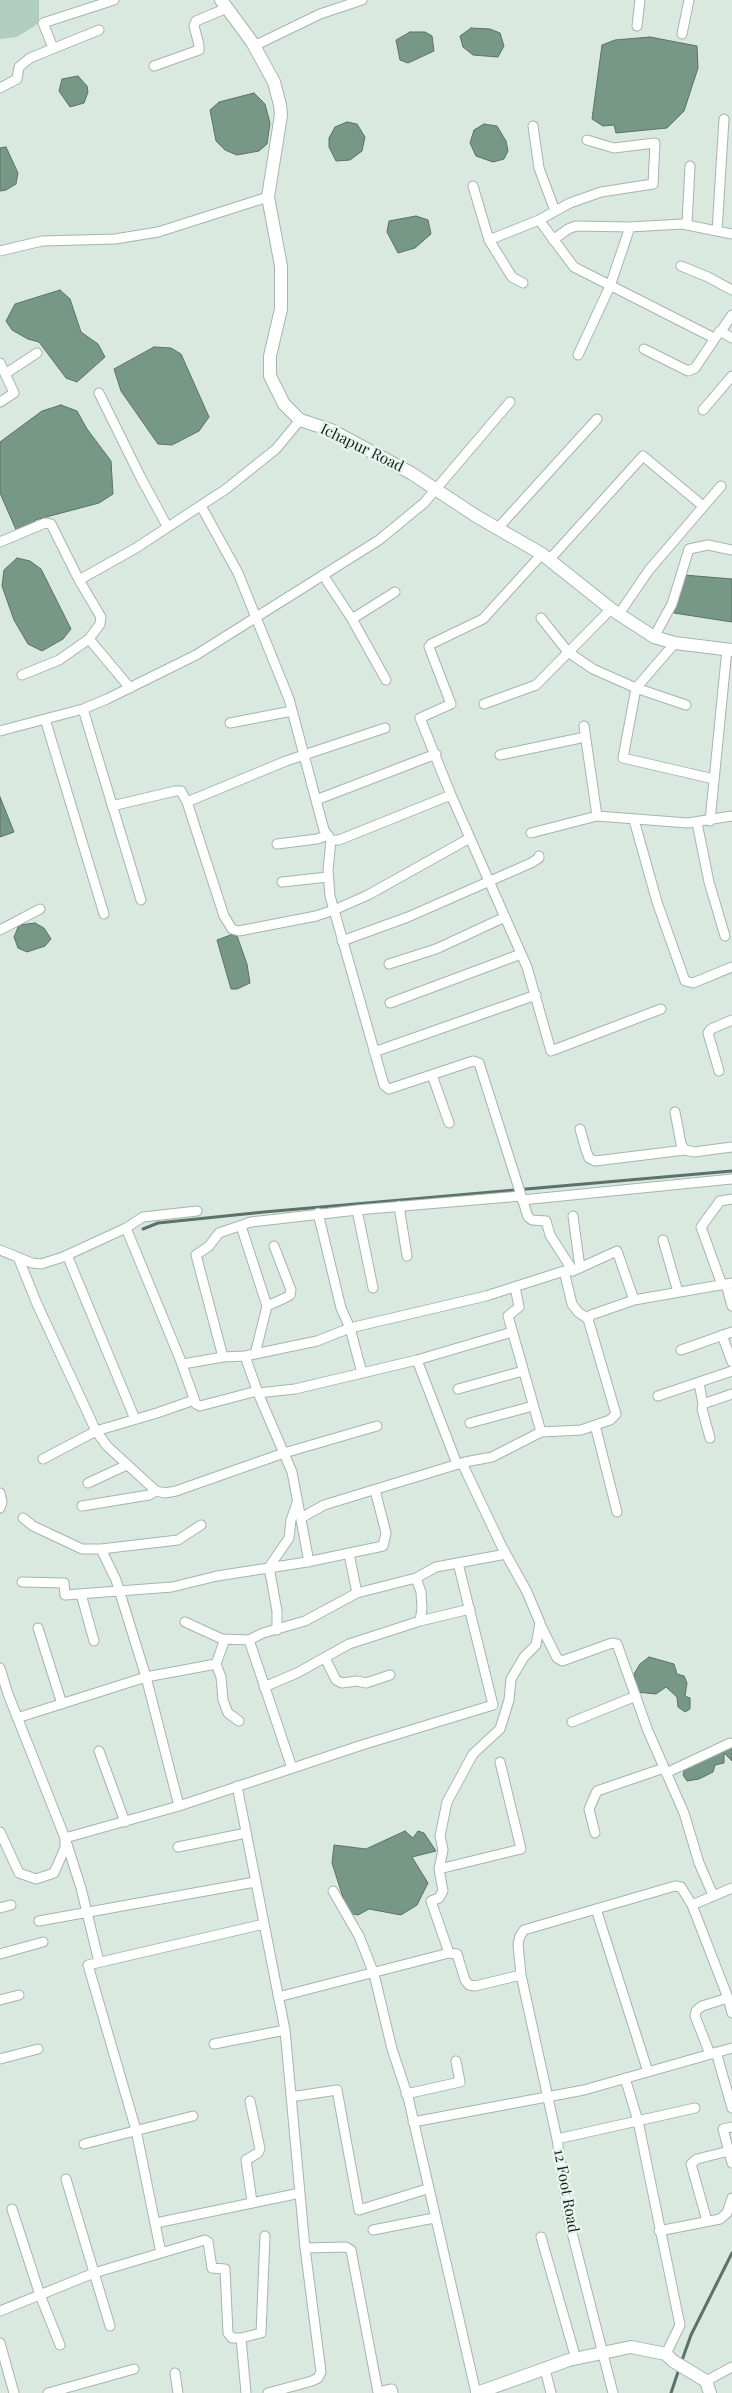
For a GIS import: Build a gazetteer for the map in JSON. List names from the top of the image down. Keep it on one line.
{"streets":{"street":["Ichapur Road","12 Foot Road"]}}
